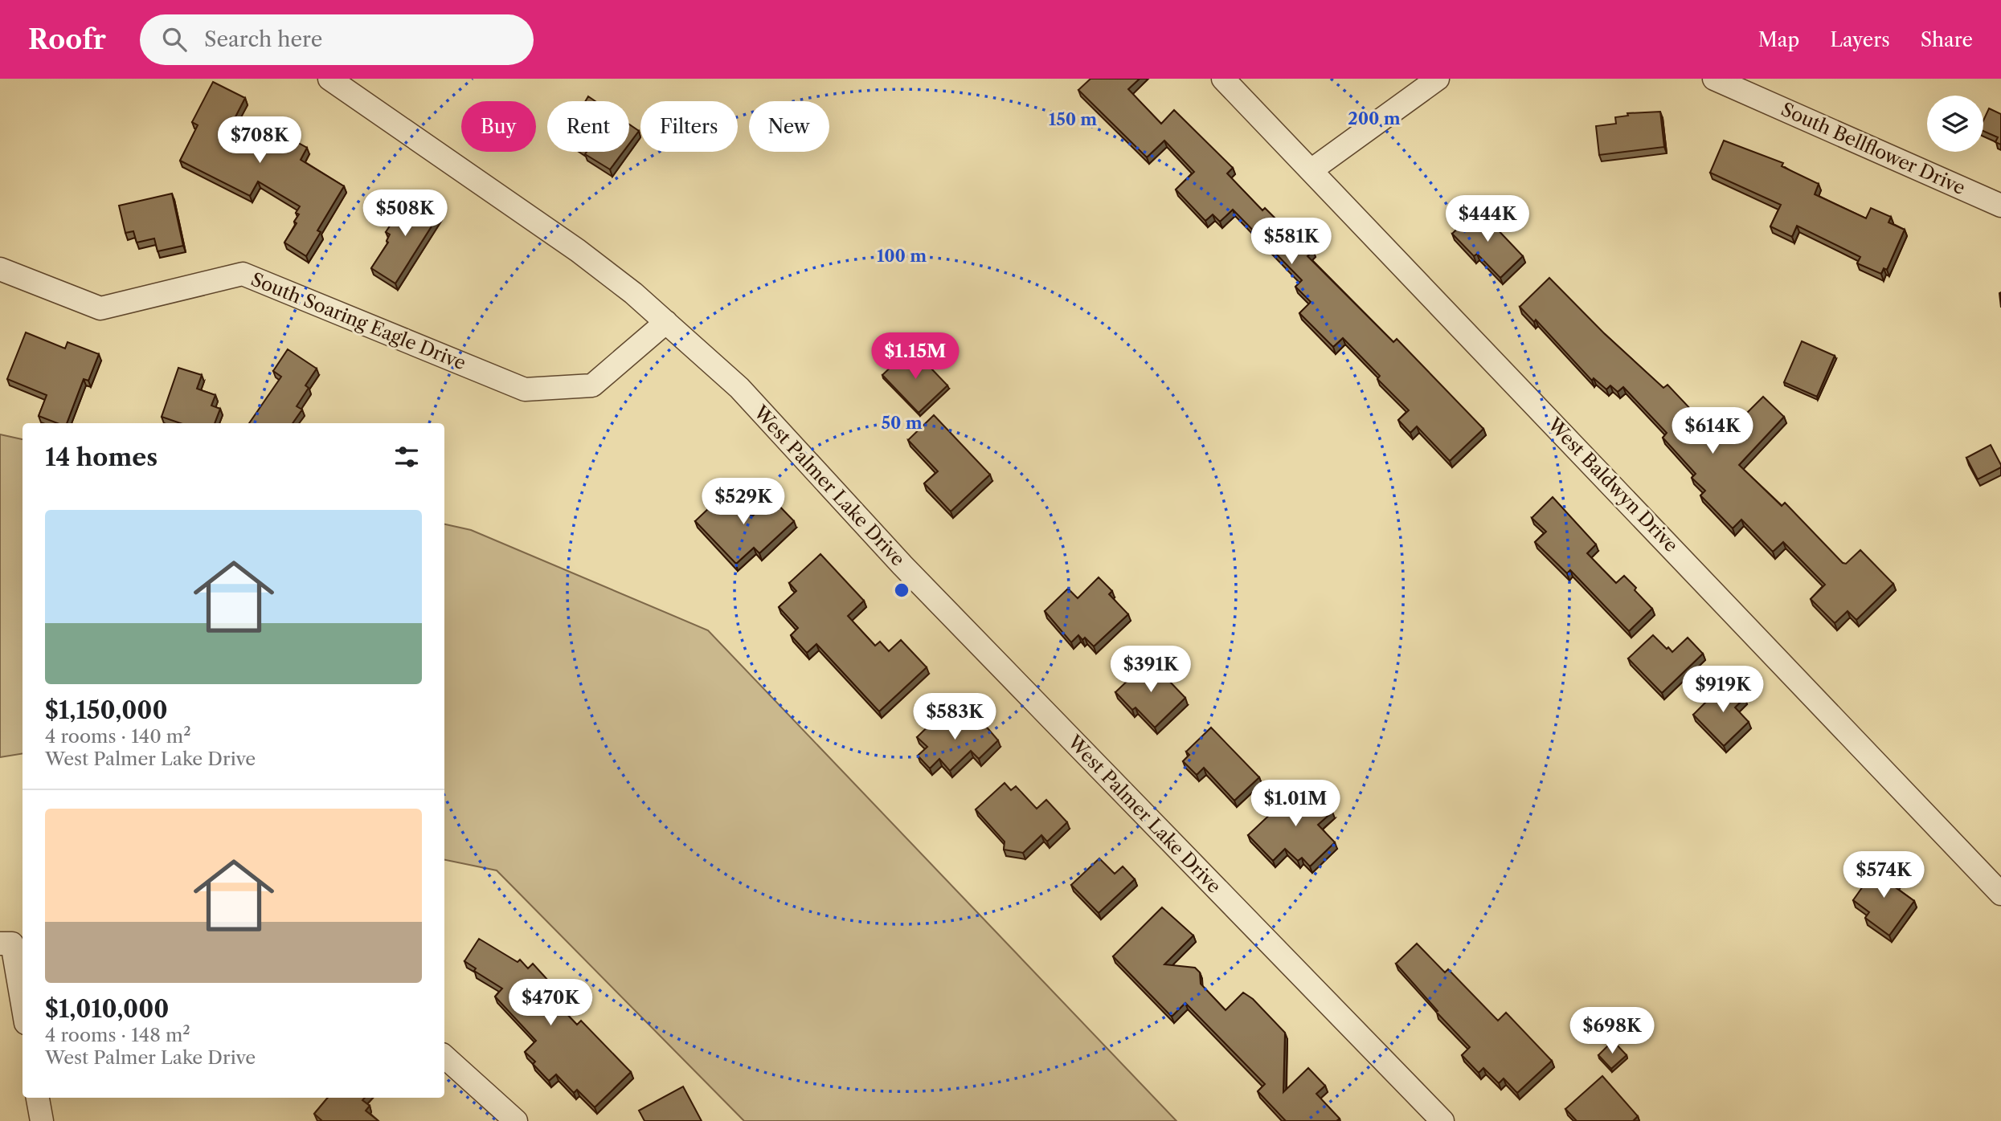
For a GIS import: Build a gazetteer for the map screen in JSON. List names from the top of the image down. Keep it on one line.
{"streets":{"street":["South Bellflower Drive","South Soaring Eagle Drive","West Baldwyn Drive","West Palmer Lake Drive"]},"crossings":[["South Soaring Eagle Drive","West Palmer Lake Drive"]],"page":{"header":"Roofr","search":"Search here","nav":["Map","Layers","Share"],"chip":["Buy","Rent","Filters","New"],"price":["$708K","$508K","$444K","$581K","$1.15M","$614K","$529K","$391K","$919K","$583K","$1.01M","$574K","$470K","$698K"],"heading":"14 homes","list":[{"name":"$1,150,000","note":"4 rooms · 140 m² · West Palmer Lake Drive"},{"name":"$1,010,000","note":"4 rooms · 148 m² · West Palmer Lake Drive"}]},"rings":["200 m","150 m","100 m","50 m"]}
